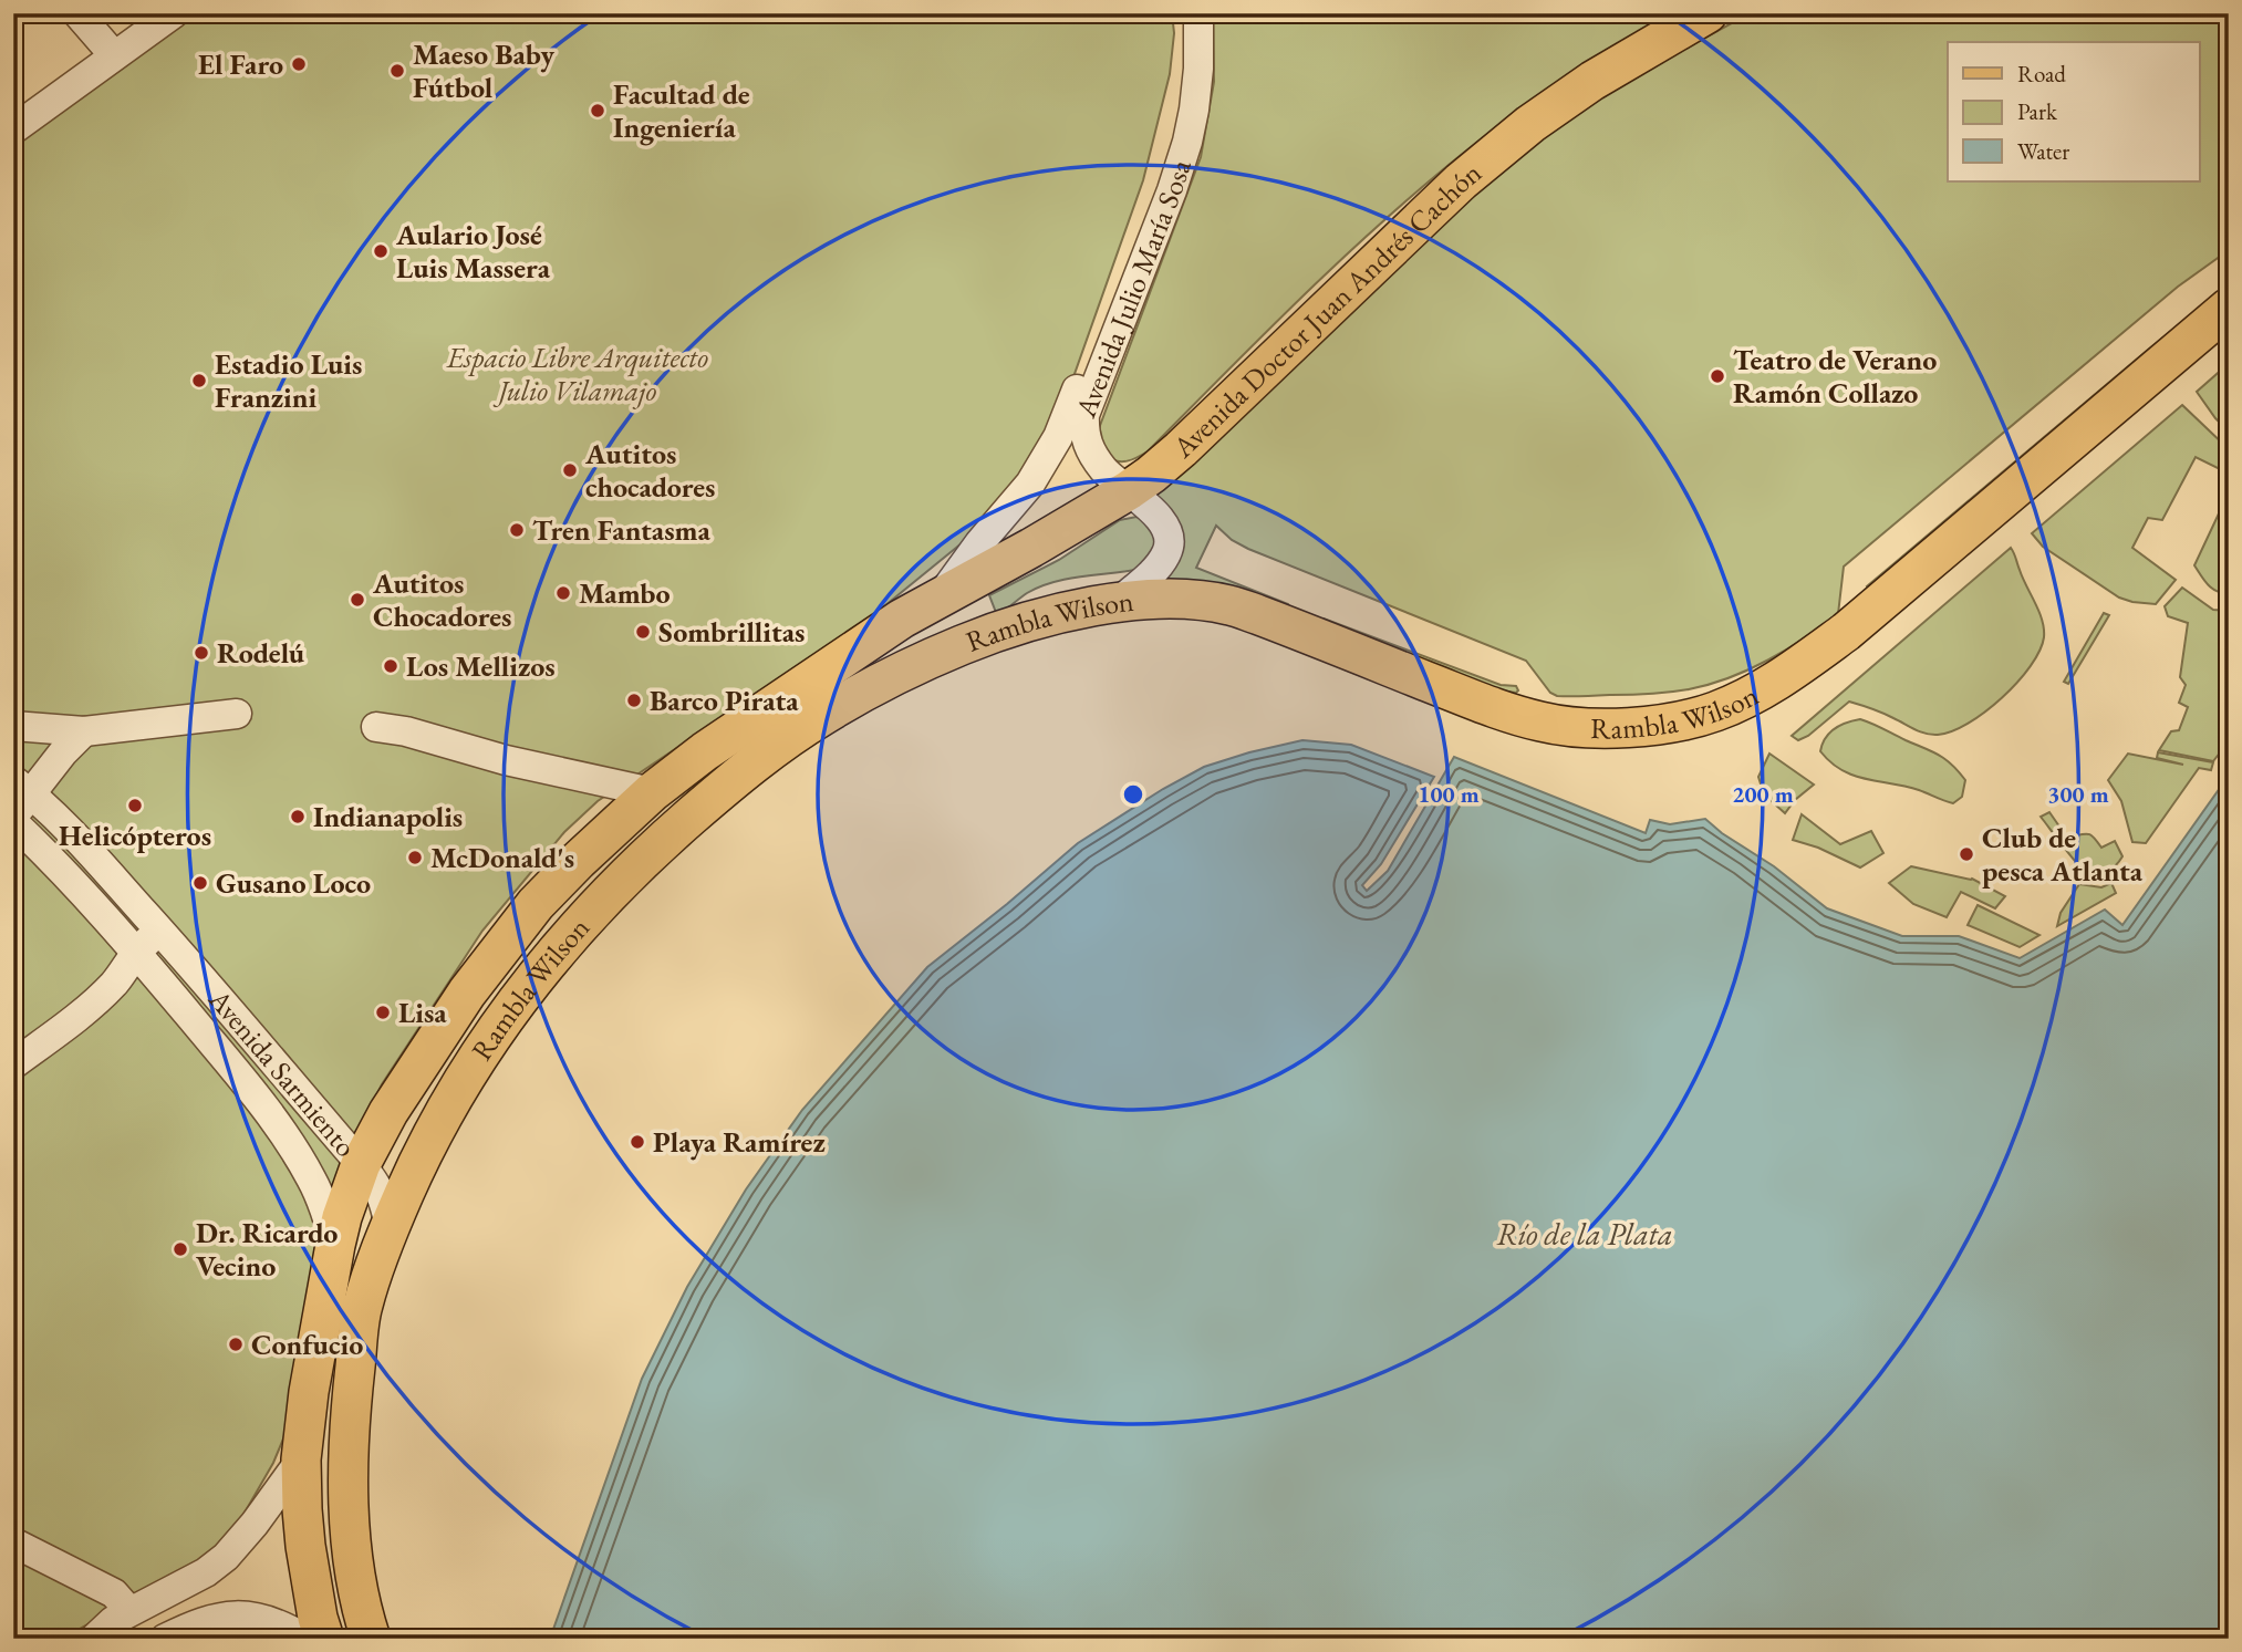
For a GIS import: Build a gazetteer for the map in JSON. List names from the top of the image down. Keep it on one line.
{"streets":{"main road":["Avenida Doctor Juan Andrés Cachón","Rambla Wilson"],"street":["Avenida Julio María Sosa","Avenida Sarmiento"]},"crossings":[["Avenida Julio María Sosa","Avenida Doctor Juan Andrés Cachón"],["Avenida Julio María Sosa","Rambla Wilson"],["Avenida Doctor Juan Andrés Cachón","Rambla Wilson"],["Rambla Wilson","Avenida Sarmiento"]],"water":["Río de la Plata"],"parks":["Espacio Libre Arquitecto Julio Vilamajo"],"places":["El Faro","Maeso Baby Fútbol","Facultad de Ingeniería","Aulario José Luis Massera","Teatro de Verano Ramón Collazo","Estadio Luis Franzini","Autitos chocadores","Tren Fantasma","Mambo","Autitos Chocadores","Sombrillitas","Rodelú","Los Mellizos","Barco Pirata","Helicópteros","Indianapolis","Club de pesca Atlanta","McDonald's","Gusano Loco","Lisa","Playa Ramírez","Dr. Ricardo Vecino","Confucio"],"legend":["Road","Park","Water"],"rings":["100 m","200 m","300 m"]}
